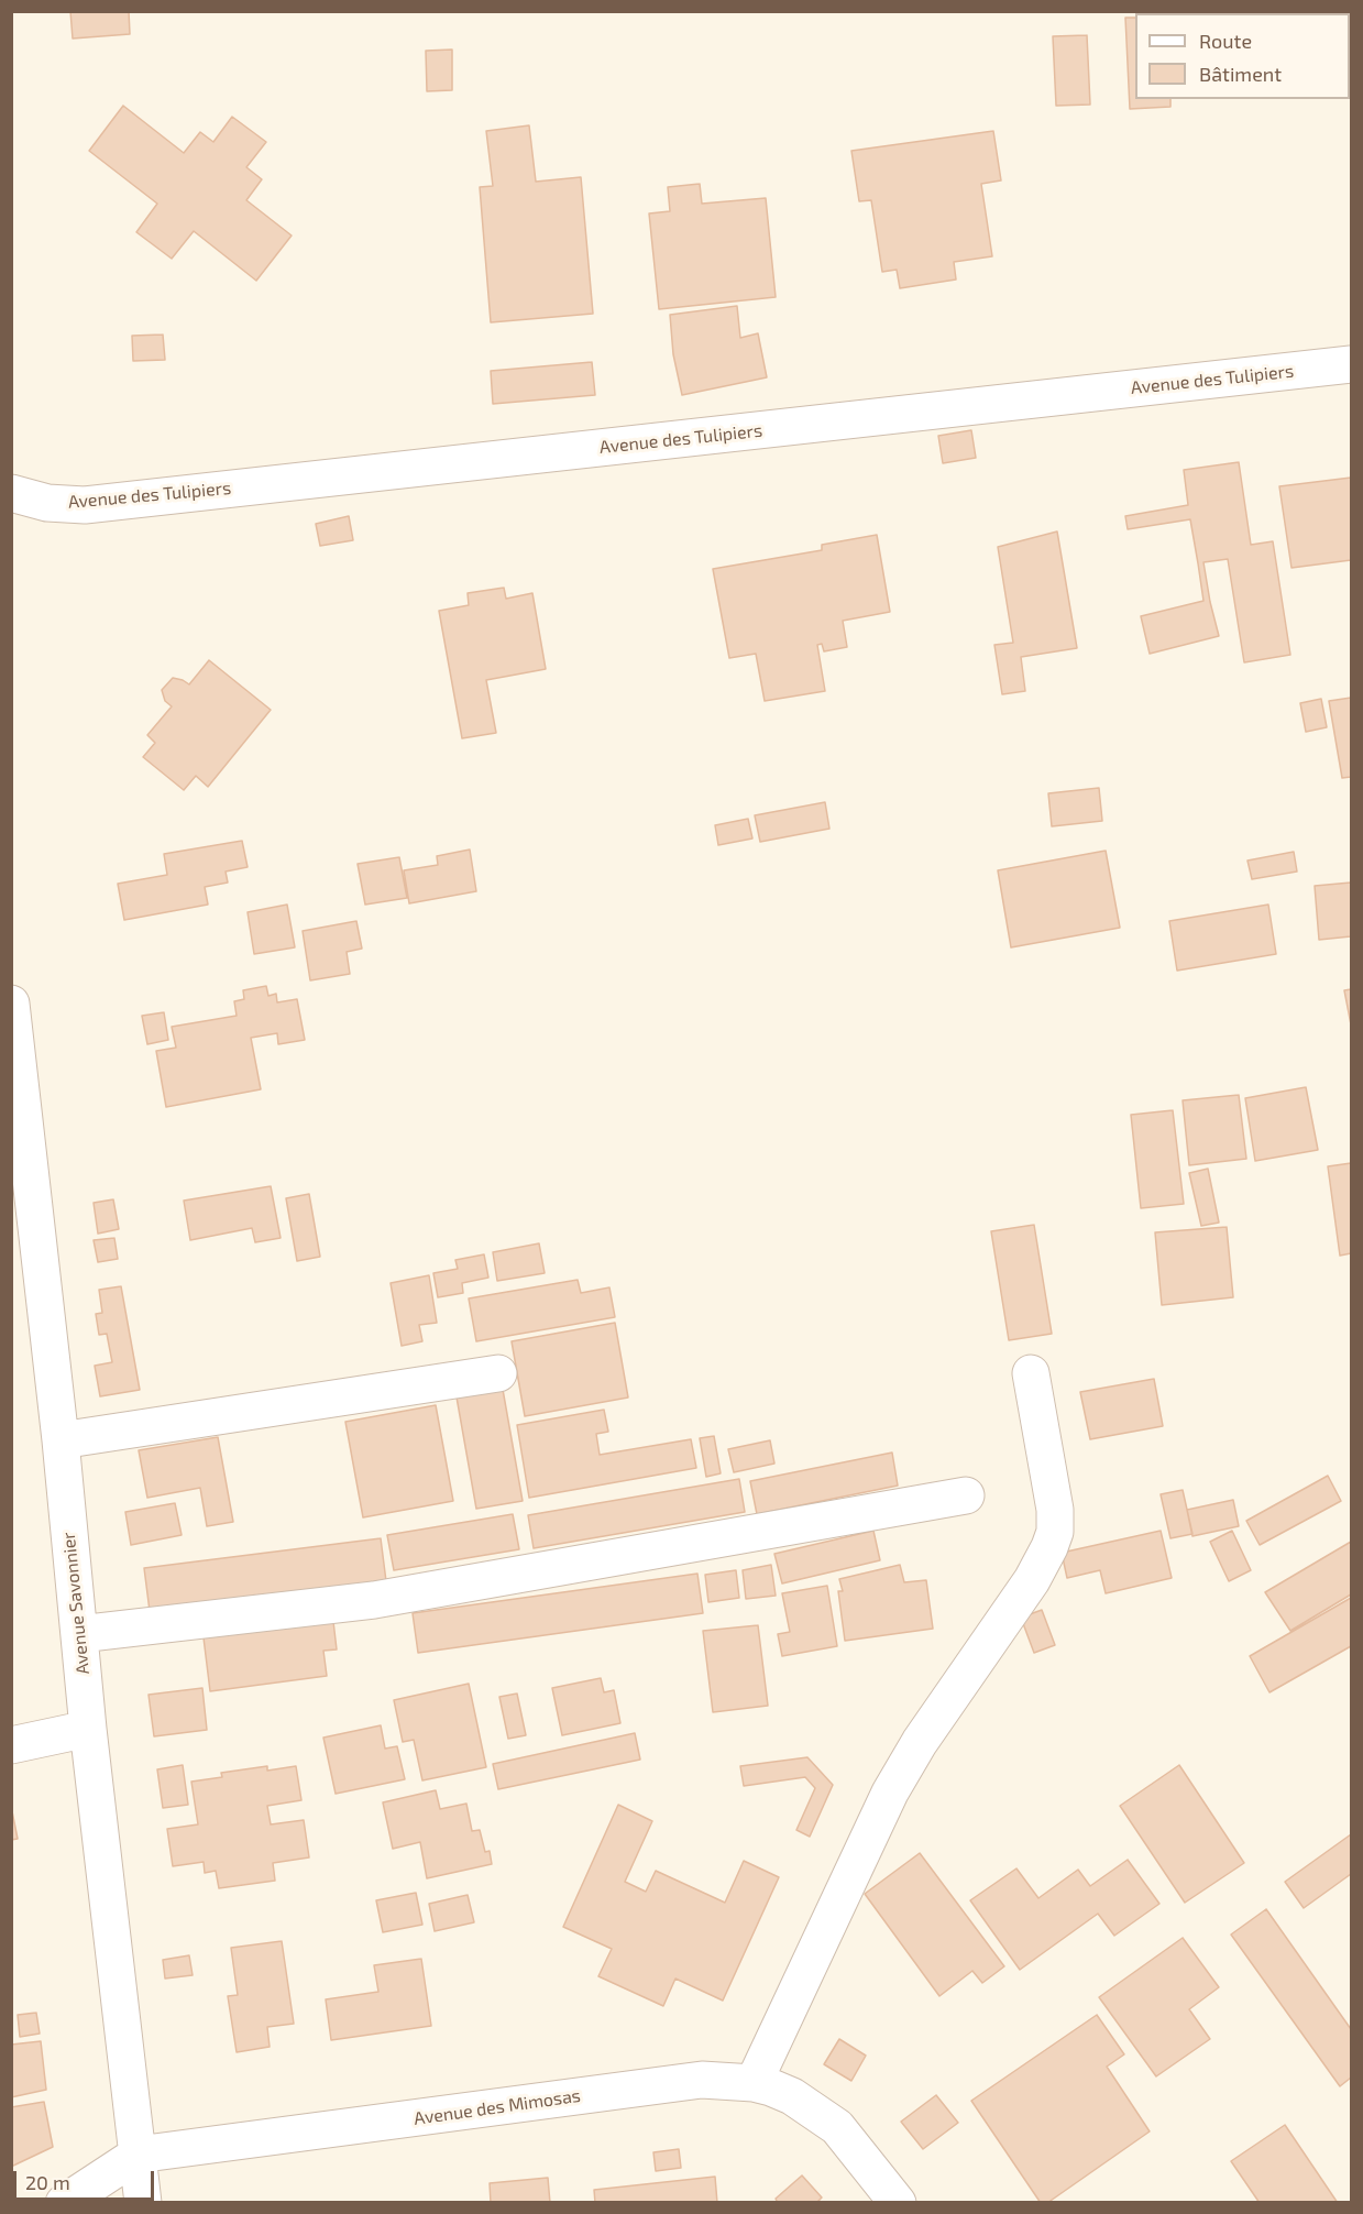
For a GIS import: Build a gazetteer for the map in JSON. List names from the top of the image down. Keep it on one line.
{"streets":{"street":["Avenue des Tulipiers","Avenue Savonnier","Avenue des Mimosas"]},"crossings":[["Avenue Savonnier","Avenue des Mimosas"]],"legend":["Route","Bâtiment"],"scale_bar":"20 m"}
